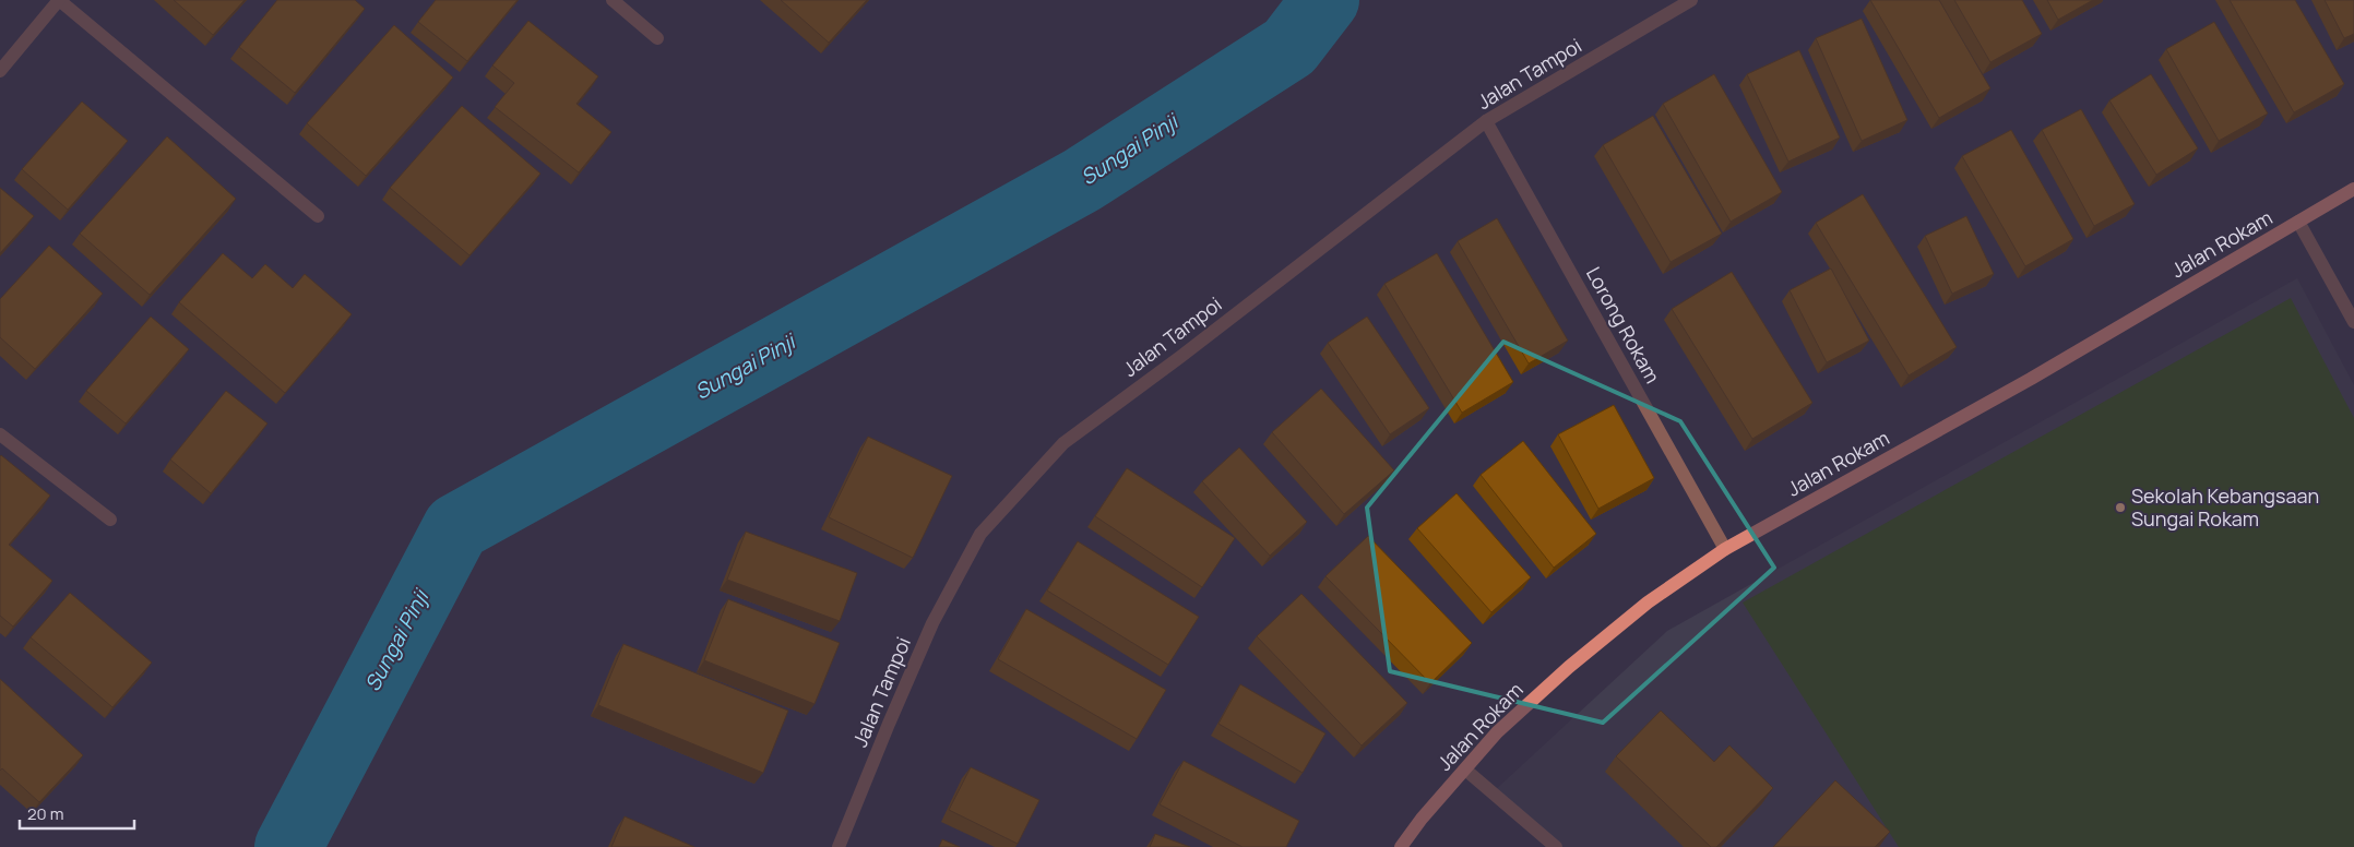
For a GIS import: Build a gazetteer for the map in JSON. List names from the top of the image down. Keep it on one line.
{"streets":{"main road":["Jalan Rokam"],"street":["Jalan Tampoi","Lorong Rokam"]},"crossings":[["Jalan Tampoi","Lorong Rokam"],["Jalan Rokam","Lorong Rokam"]],"water":["Sungai Pinji"],"places":["Sekolah Kebangsaan Sungai Rokam"],"scale_bar":"20 m"}
